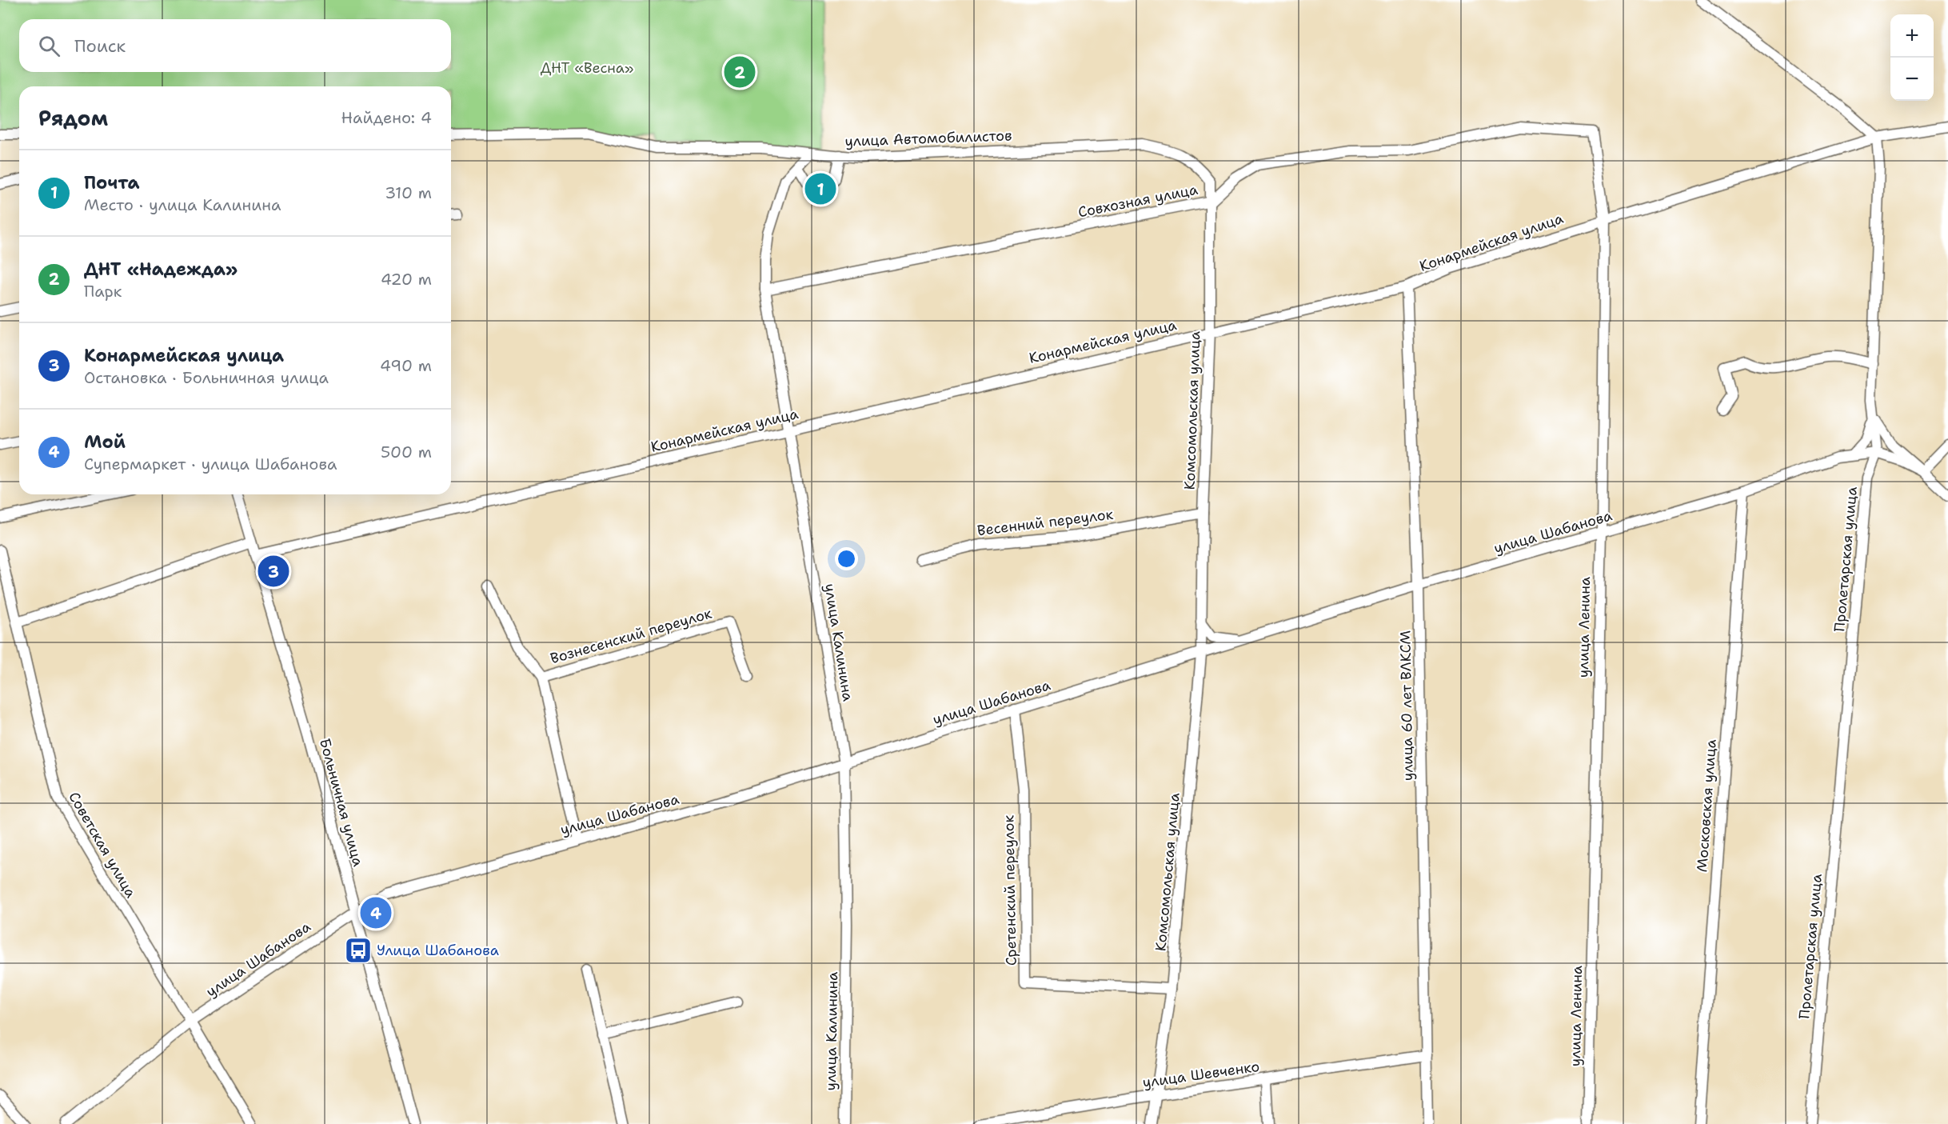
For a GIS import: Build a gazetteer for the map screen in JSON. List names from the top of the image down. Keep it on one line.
{"streets":{"street":["улица Автомобилистов","Совхозная улица","Конармейская улица","Комсомольская улица","Весенний переулок","улица Шабанова","Пролетарская улица","улица Ленина","Вознесенский переулок","улица Калинина","улица 60 лет ВЛКСМ","Больничная улица","Московская улица","Советская улица","Сретенский переулок","улица Шевченко"]},"crossings":[["улица Автомобилистов","Совхозная улица"],["улица Автомобилистов","Комсомольская улица"],["улица Автомобилистов","улица Калинина"],["Совхозная улица","Комсомольская улица"],["Совхозная улица","улица Ленина"],["Совхозная улица","улица Калинина"],["Конармейская улица","Комсомольская улица"],["Конармейская улица","Пролетарская улица"],["Конармейская улица","улица Ленина"],["Конармейская улица","улица Калинина"],["Конармейская улица","улица 60 лет ВЛКСМ"],["Конармейская улица","Больничная улица"],["Комсомольская улица","Весенний переулок"],["Комсомольская улица","улица Шабанова"],["Комсомольская улица","Сретенский переулок"],["Комсомольская улица","улица Шевченко"],["улица Шабанова","Пролетарская улица"],["улица Шабанова","улица Ленина"],["улица Шабанова","Вознесенский переулок"],["улица Шабанова","улица Калинина"],["улица Шабанова","улица 60 лет ВЛКСМ"],["улица Шабанова","Больничная улица"],["улица Шабанова","Московская улица"],["улица Шабанова","Советская улица"],["улица Шабанова","Сретенский переулок"],["улица 60 лет ВЛКСМ","улица Шевченко"]],"parks":["ДНТ «Весна»"],"places":{"bus stop":["Улица Шабанова"]},"page":{"map_buttons":["+","−"],"search":"Поиск","pins":["2","1","3","4"],"heading":["Рядом","Найдено: 4"],"list":[{"mark":"1","name":"Почта","note":"Место · улица Калинина","value":"310 m"},{"mark":"2","name":"ДНТ «Надежда»","note":"Парк","value":"420 m"},{"mark":"3","name":"Конармейская улица","note":"Остановка · Больничная улица","value":"490 m"},{"mark":"4","name":"Мой","note":"Супермаркет · улица Шабанова","value":"500 m"}]}}
